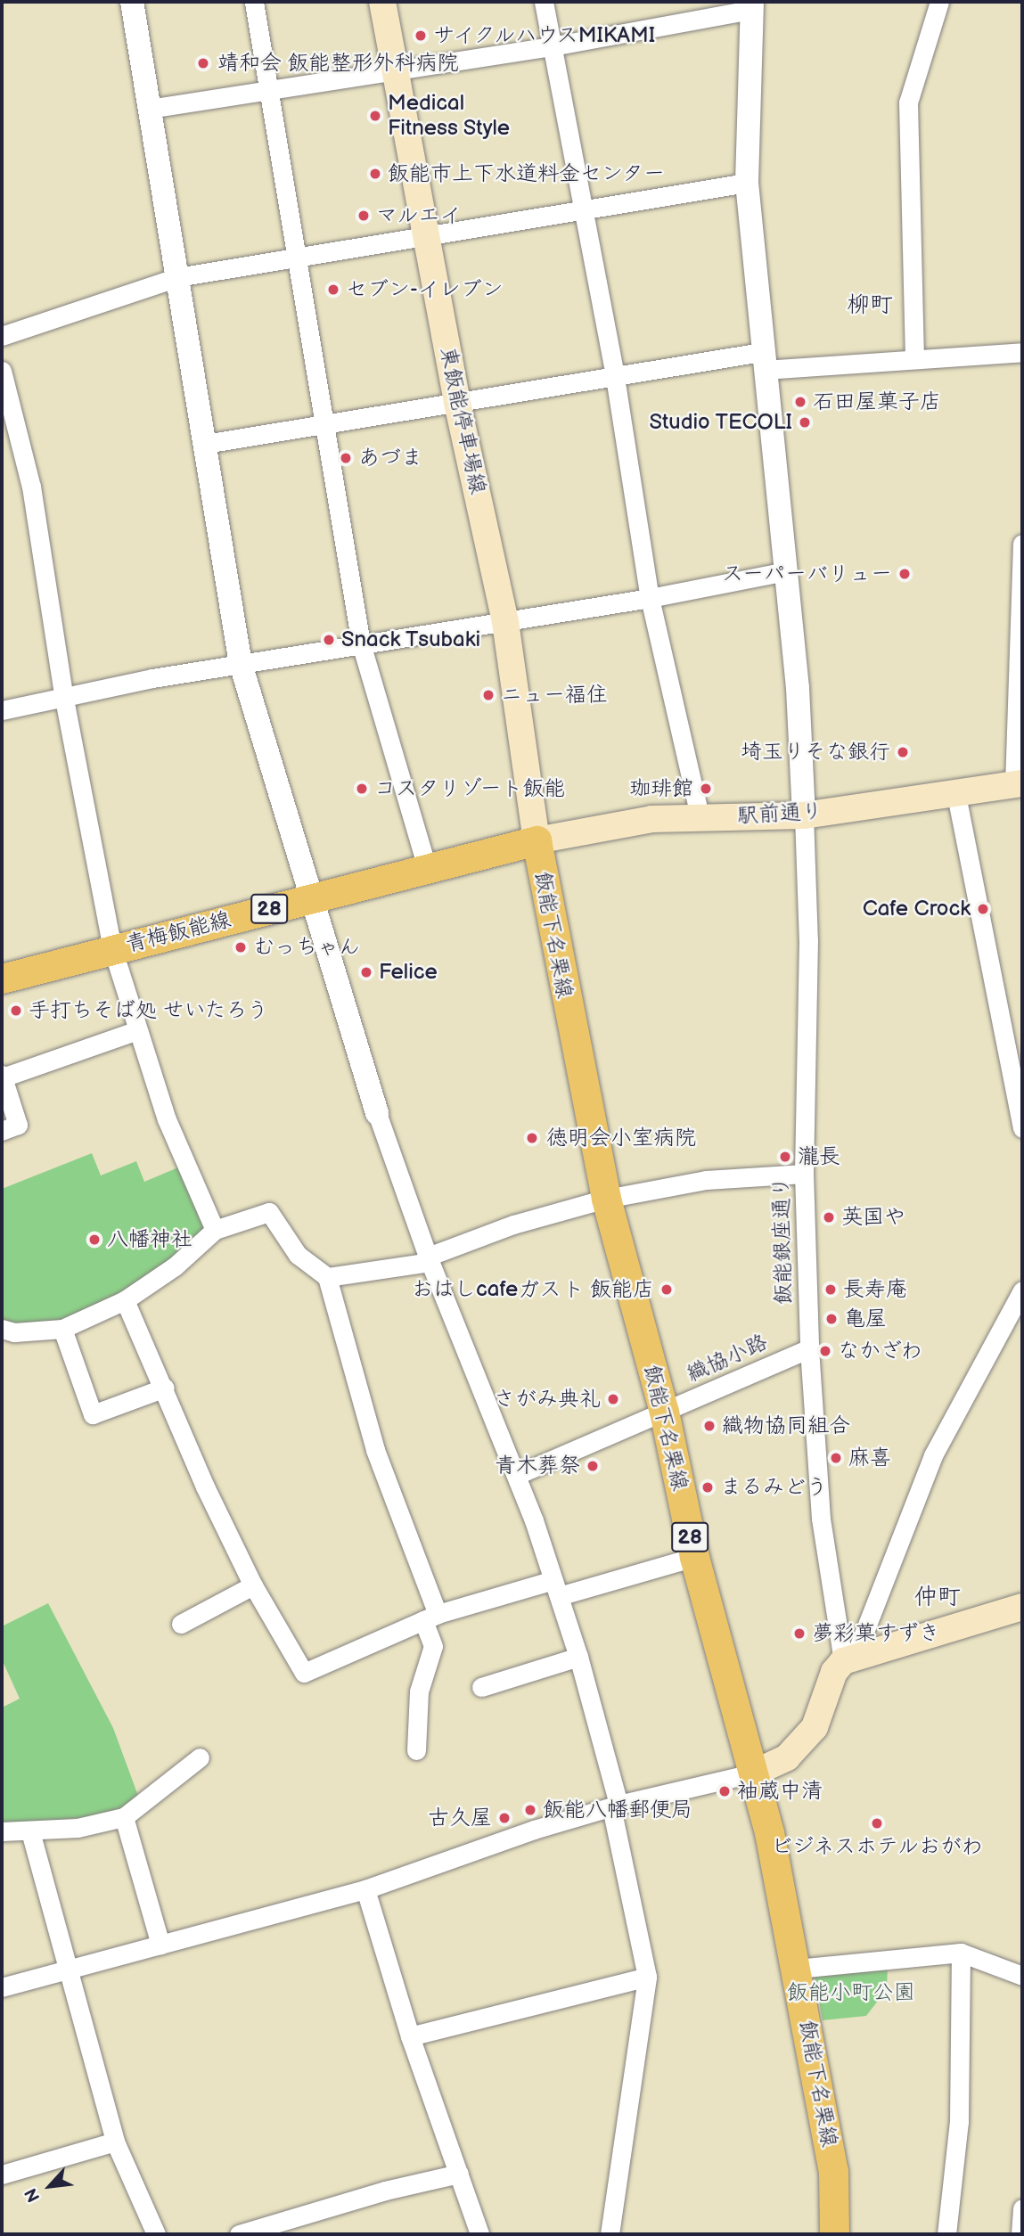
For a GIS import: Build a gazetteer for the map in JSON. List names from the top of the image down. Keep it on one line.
{"streets":{"main road":["東飯能停車場線","駅前通り","28","青梅飯能線","飯能下名栗線"],"street":["飯能銀座通り","織協小路"]},"crossings":[["東飯能停車場線","駅前通り"],["東飯能停車場線","青梅飯能線"],["東飯能停車場線","飯能下名栗線"],["駅前通り","青梅飯能線"],["駅前通り","飯能下名栗線"],["駅前通り","飯能銀座通り"],["青梅飯能線","飯能下名栗線"],["飯能下名栗線","織協小路"],["飯能銀座通り","織協小路"]],"districts":["柳町","仲町"],"parks":["飯能小町公園"],"places":["サイクルハウスMIKAMI","靖和会 飯能整形外科病院","Medical Fitness Style","飯能市上下水道料金センター","マルエイ","セブン-イレブン","石田屋菓子店","Studio TECOLI","あづま","スーパーバリュー","Snack Tsubaki","ニュー福住","埼玉りそな銀行","コスタリゾート飯能","珈琲館","Cafe Crock","むっちゃん","Felice","手打ちそば処 せいたろう","徳明会小室病院","瀧長","英国や","八幡神社","おはしcafeガスト 飯能店","長寿庵","亀屋","なかざわ","さがみ典礼","織物協同組合","麻喜","青木葬祭","まるみどう","夢彩菓すずき","袖蔵中清","飯能八幡郵便局","古久屋","ビジネスホテルおがわ"],"north":"bottom left"}
